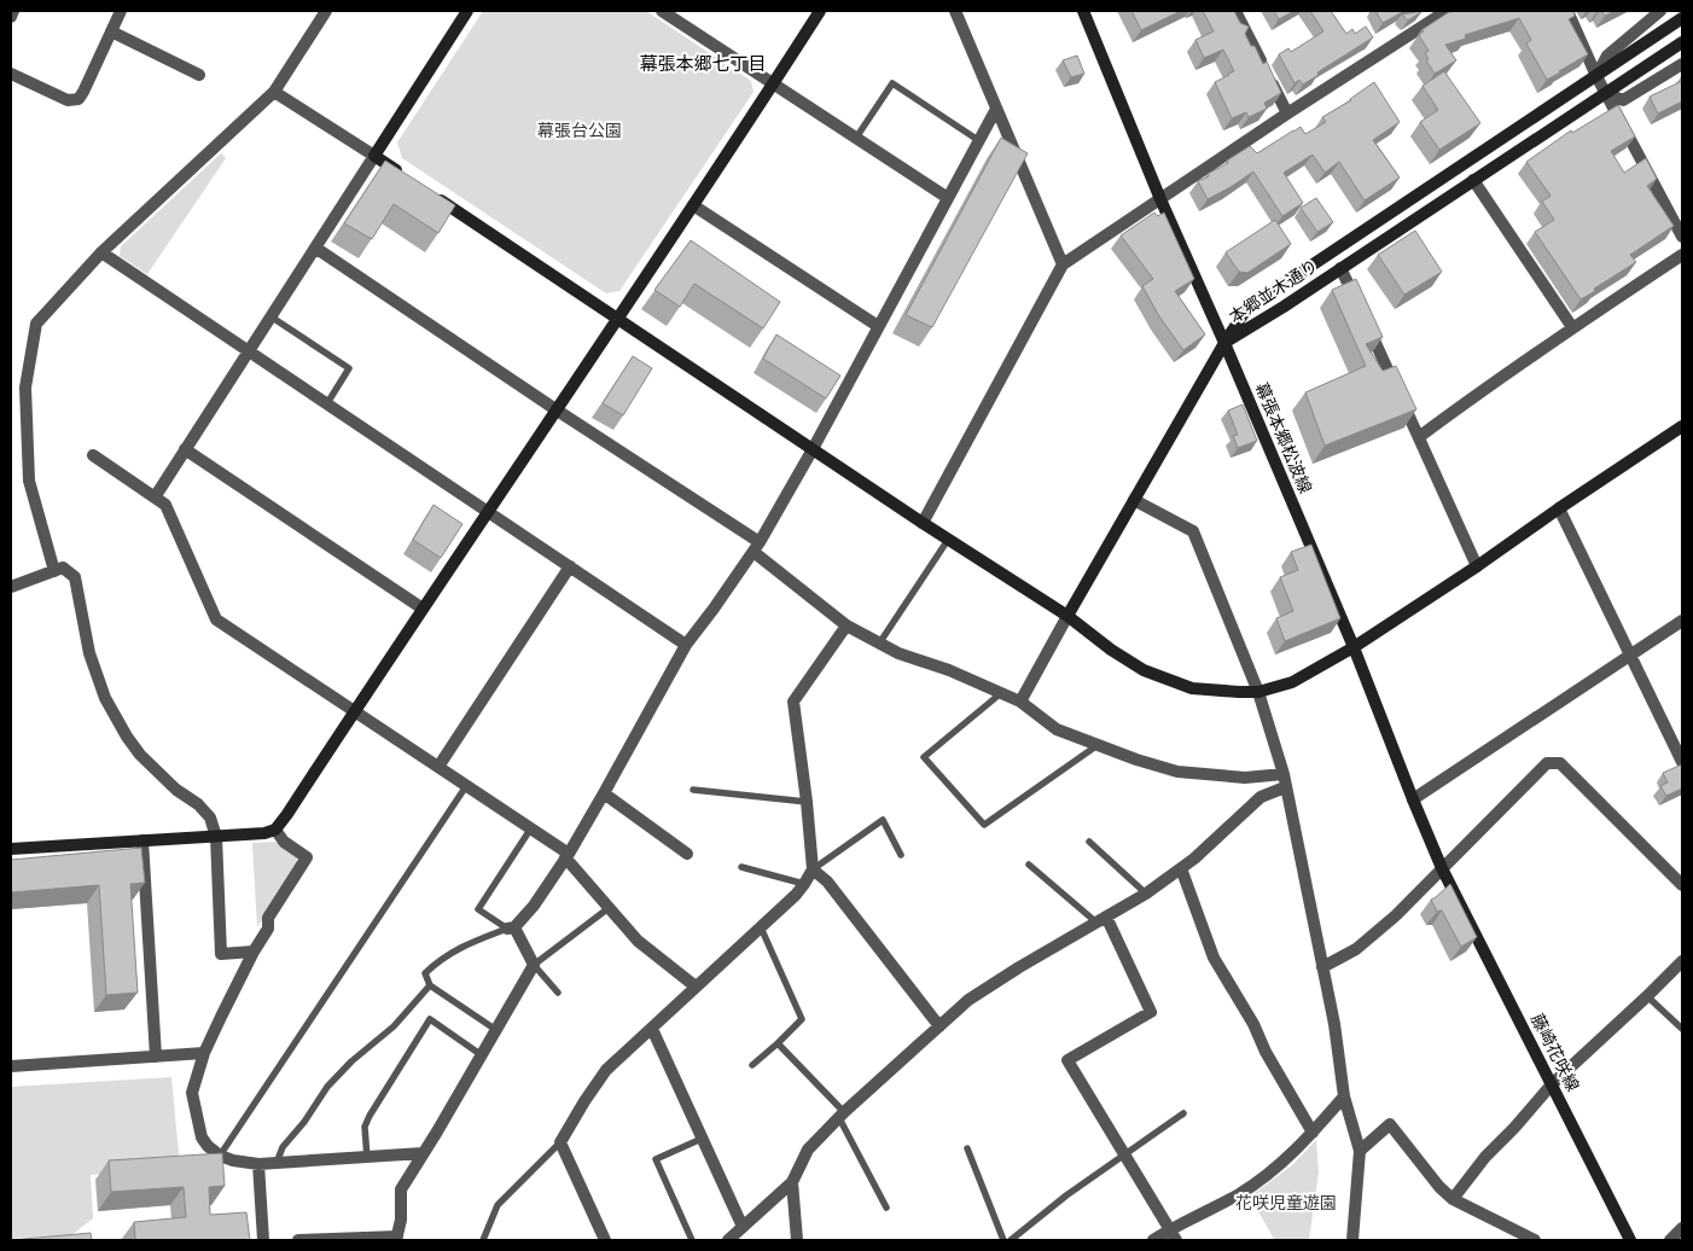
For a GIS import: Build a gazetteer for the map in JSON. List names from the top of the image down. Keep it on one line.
{"streets":{"street":["本郷並木通り","幕張本郷松波線","藤崎花咲線"]},"crossings":[["本郷並木通り","幕張本郷松波線"],["幕張本郷松波線","藤崎花咲線"]],"districts":["幕張本郷七丁目"],"parks":["幕張台公園","花咲児童遊園"]}
